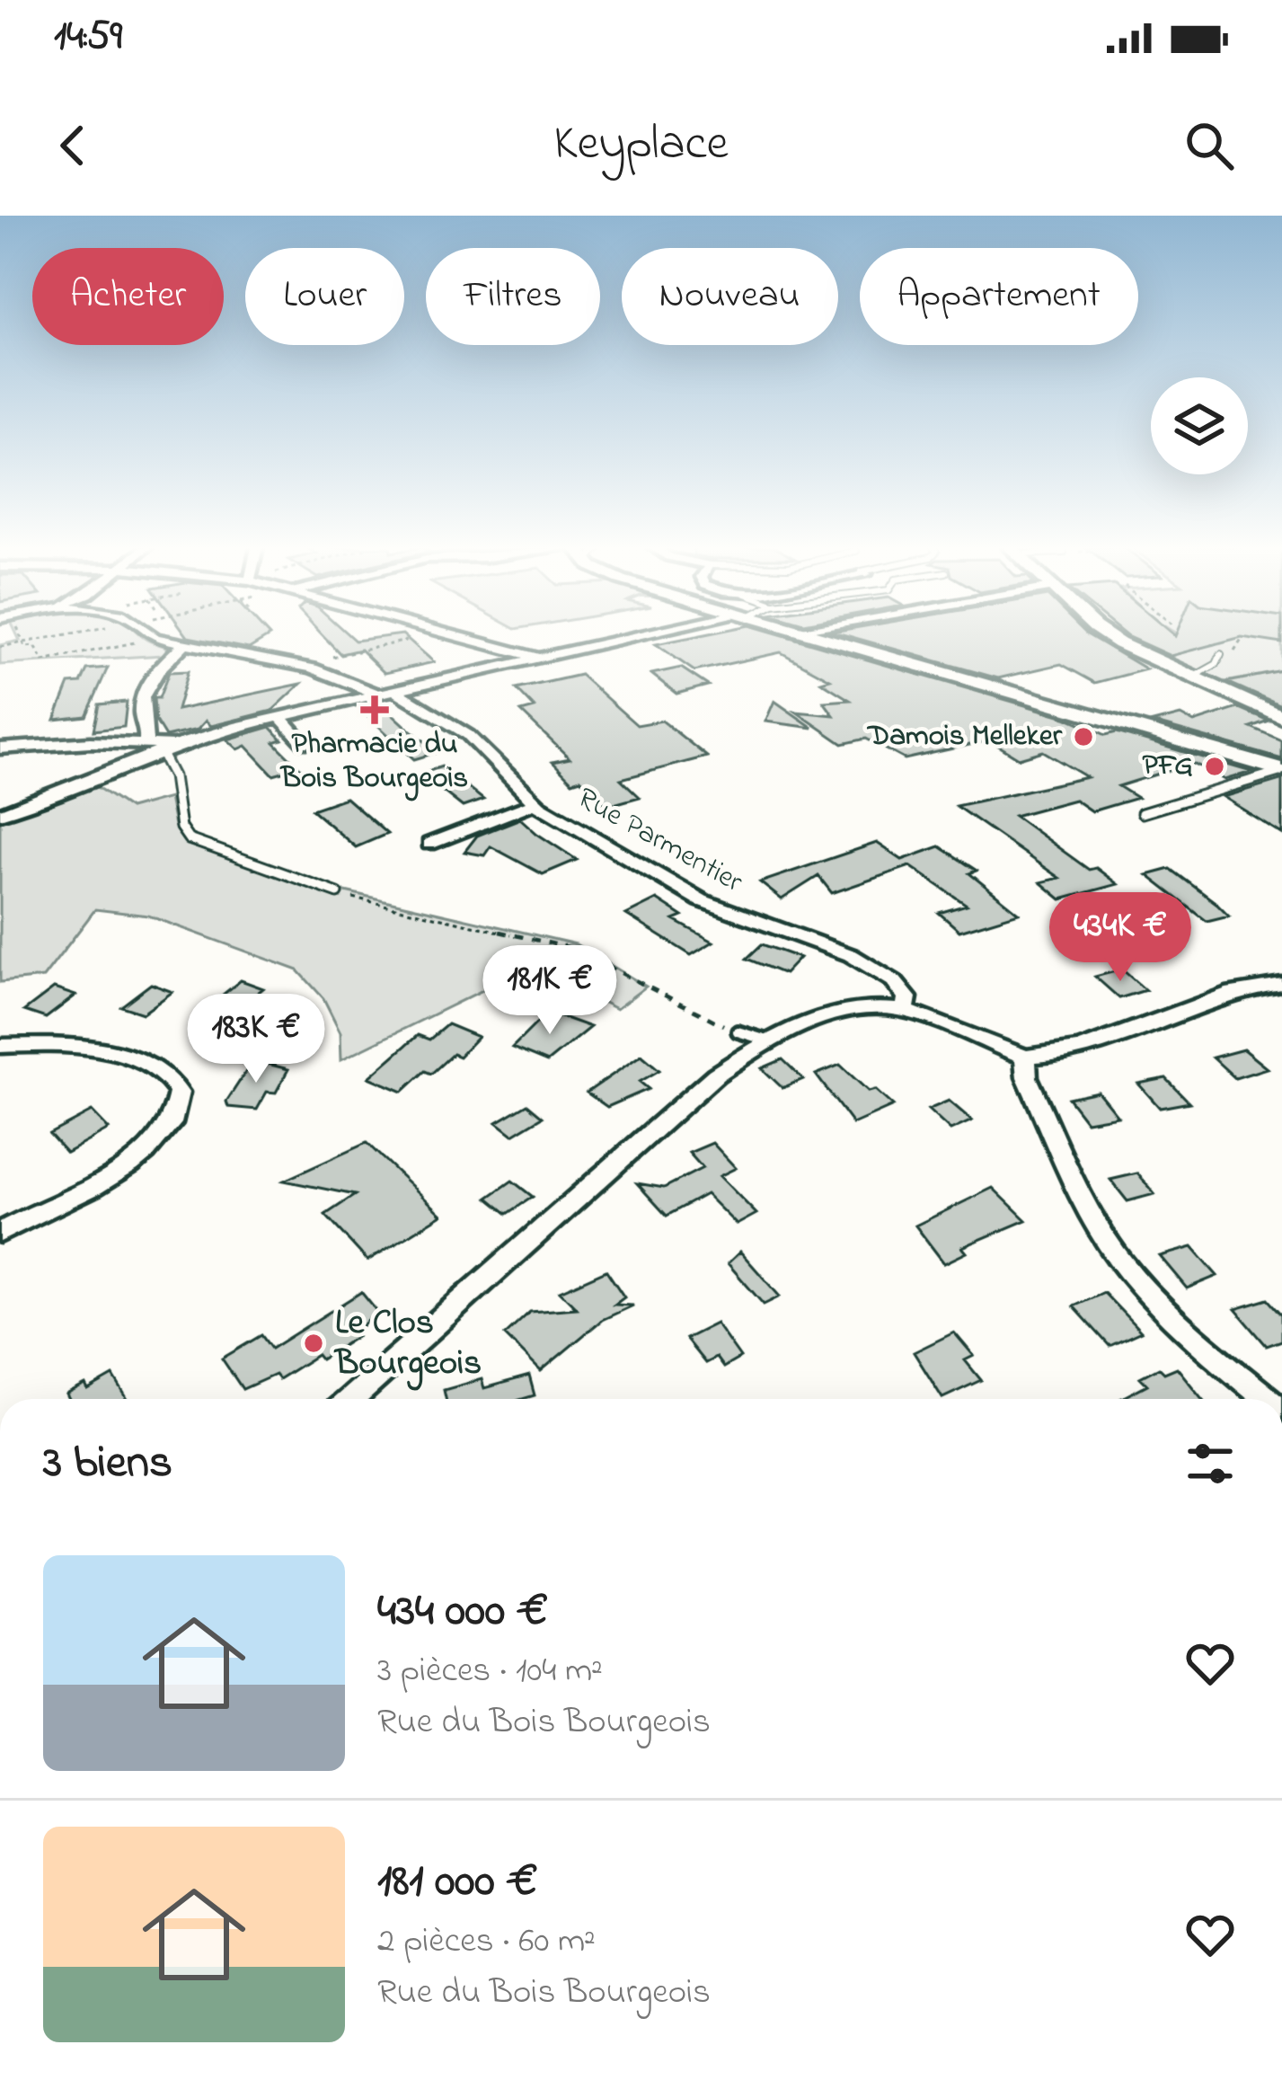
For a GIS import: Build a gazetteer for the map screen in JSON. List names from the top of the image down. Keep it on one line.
{"streets":{"street":["Rue Parmentier"]},"places":{"health":["Pharmacie du Bois Bourgeois"],"other":["Damois Melleker","PFG","Le Clos Bourgeois"]},"page":{"status":"14:59","header":"Keyplace","chip":["Acheter","Louer","Filtres","Nouveau","Appartement"],"price":["434K €","181K €","183K €"],"heading":"3 biens","list":[{"name":"434 000 €","note":"3 pièces · 104 m² · Rue du Bois Bourgeois"},{"name":"181 000 €","note":"2 pièces · 60 m² · Rue du Bois Bourgeois"}]}}
